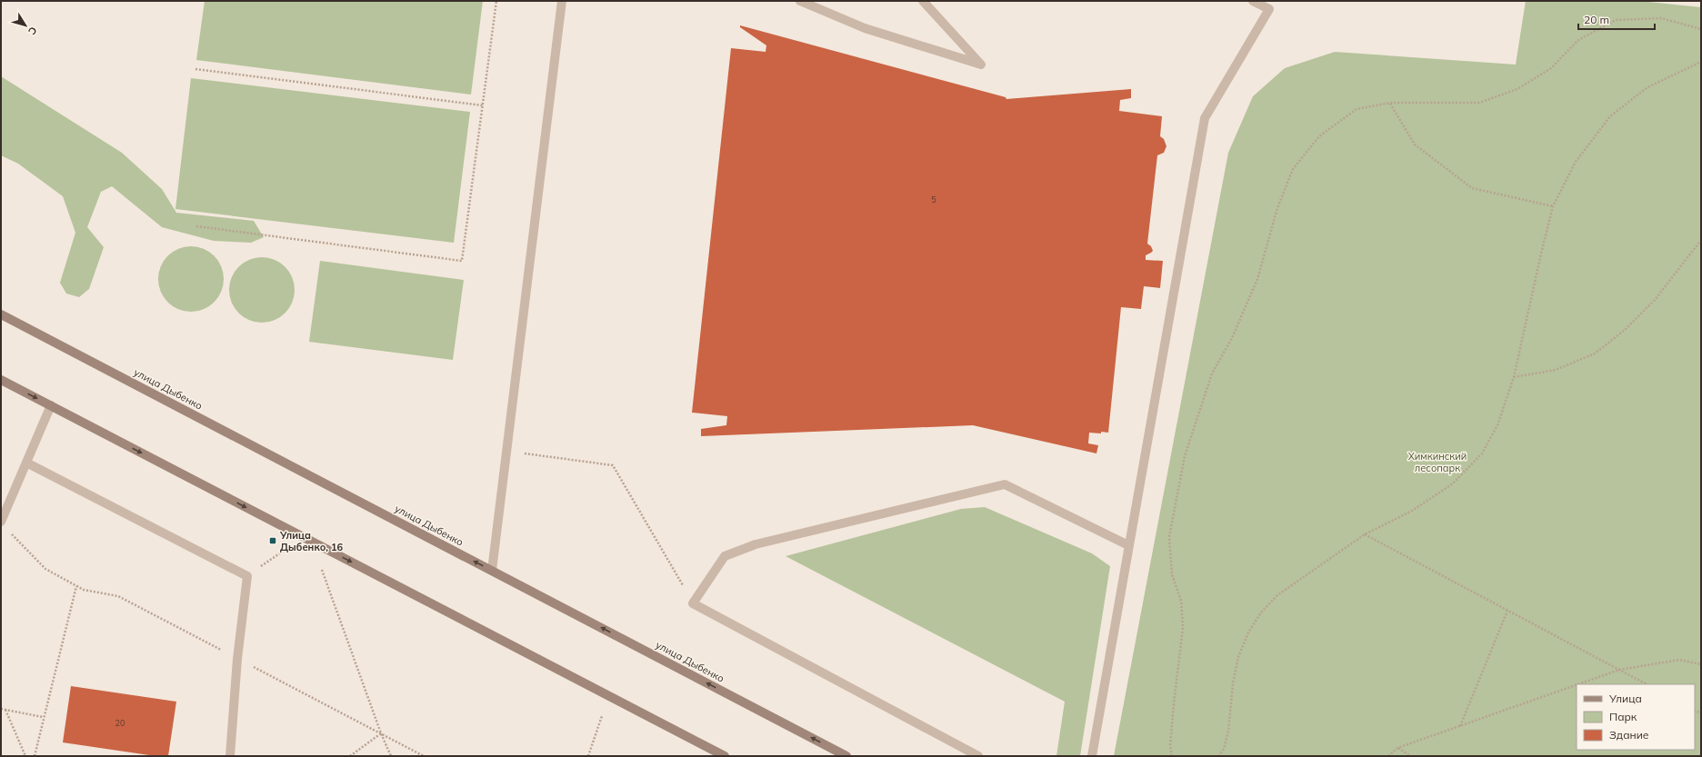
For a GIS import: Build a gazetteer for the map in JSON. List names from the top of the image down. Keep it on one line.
{"streets":{"main road":["улица Дыбенко"]},"parks":["Химкинский лесопарк"],"places":{"transit":["Улица Дыбенко, 16"]},"house_numbers":["5","20"],"legend":["Улица","Парк","Здание"],"scale_bar":"20 m","north":"bottom right"}
